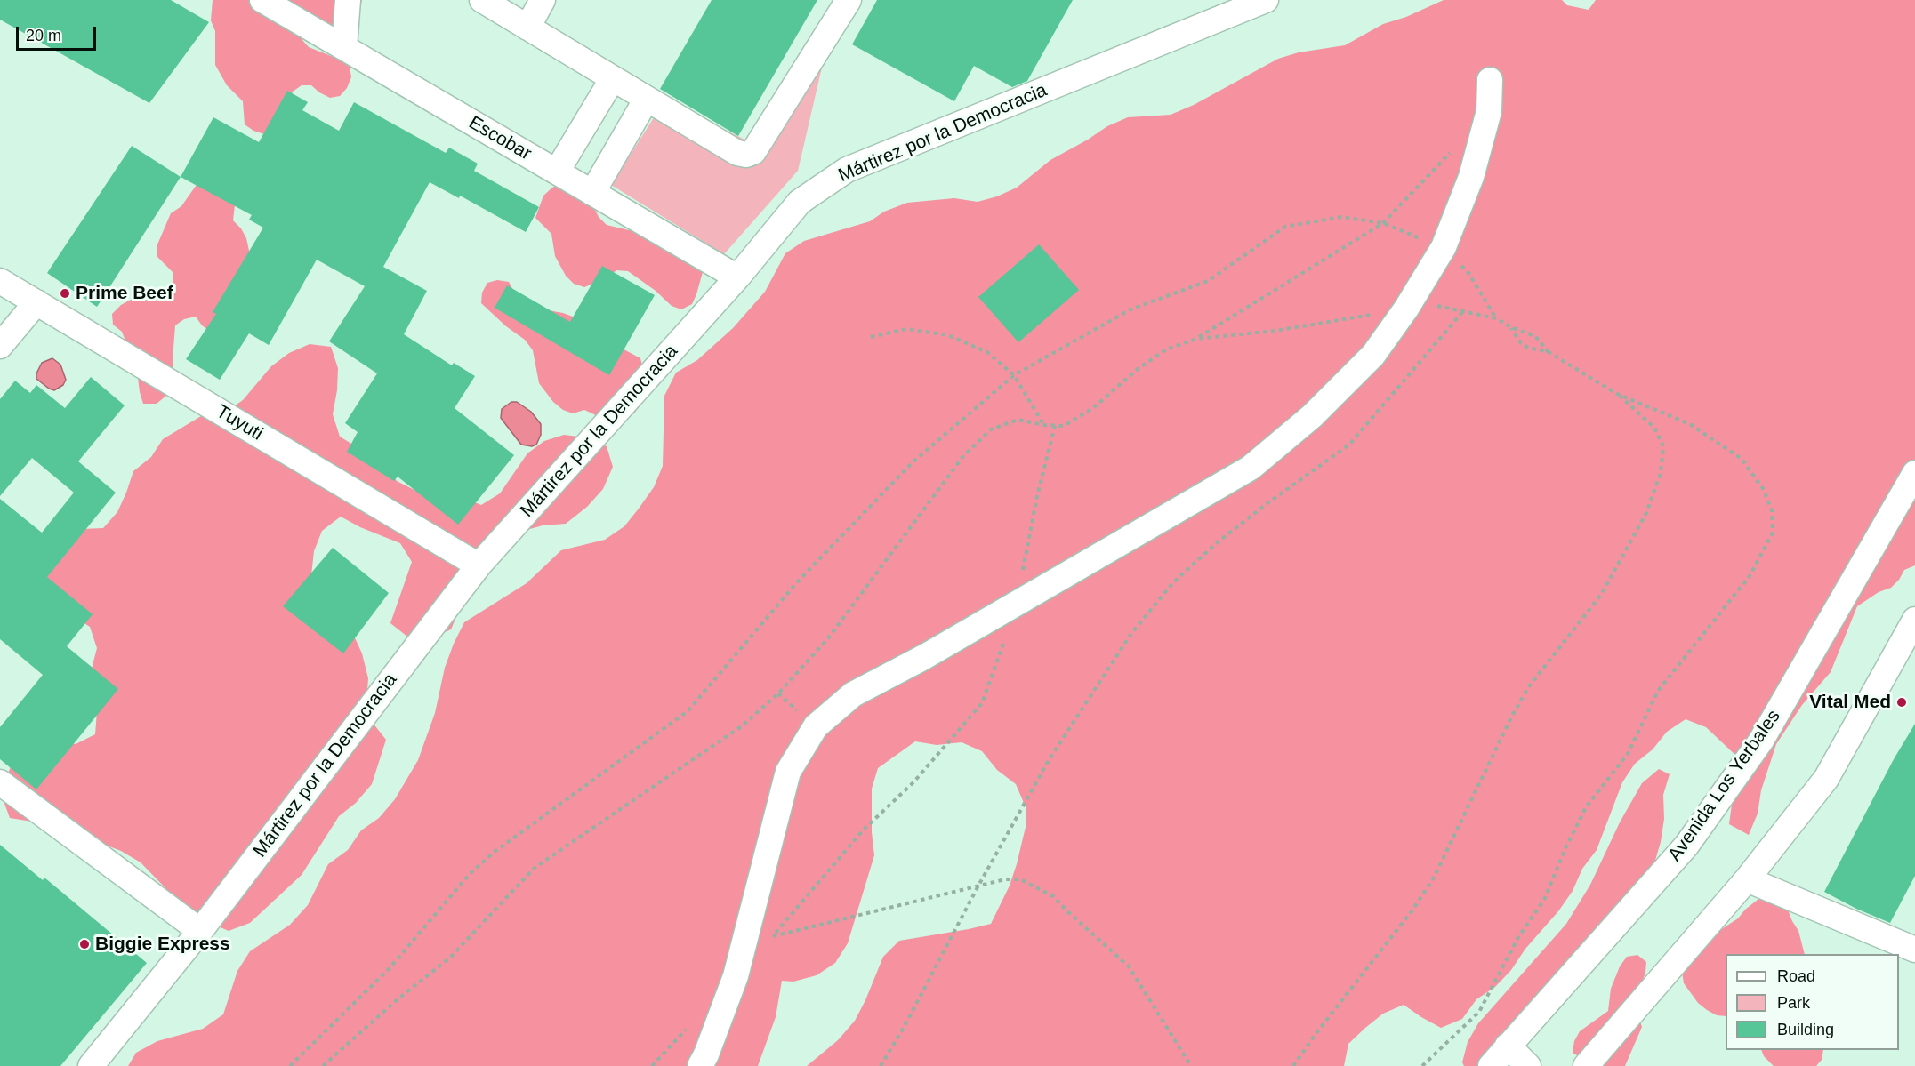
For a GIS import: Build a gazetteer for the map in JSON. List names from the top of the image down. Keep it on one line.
{"streets":{"street":["Mártirez por la Democracia","Escobar","Tuyuti","Avenida Los Yerbales"]},"crossings":[["Mártirez por la Democracia","Escobar"],["Mártirez por la Democracia","Tuyuti"]],"places":["Prime Beef","Vital Med","Biggie Express"],"legend":["Road","Park","Building"],"scale_bar":"20 m"}
